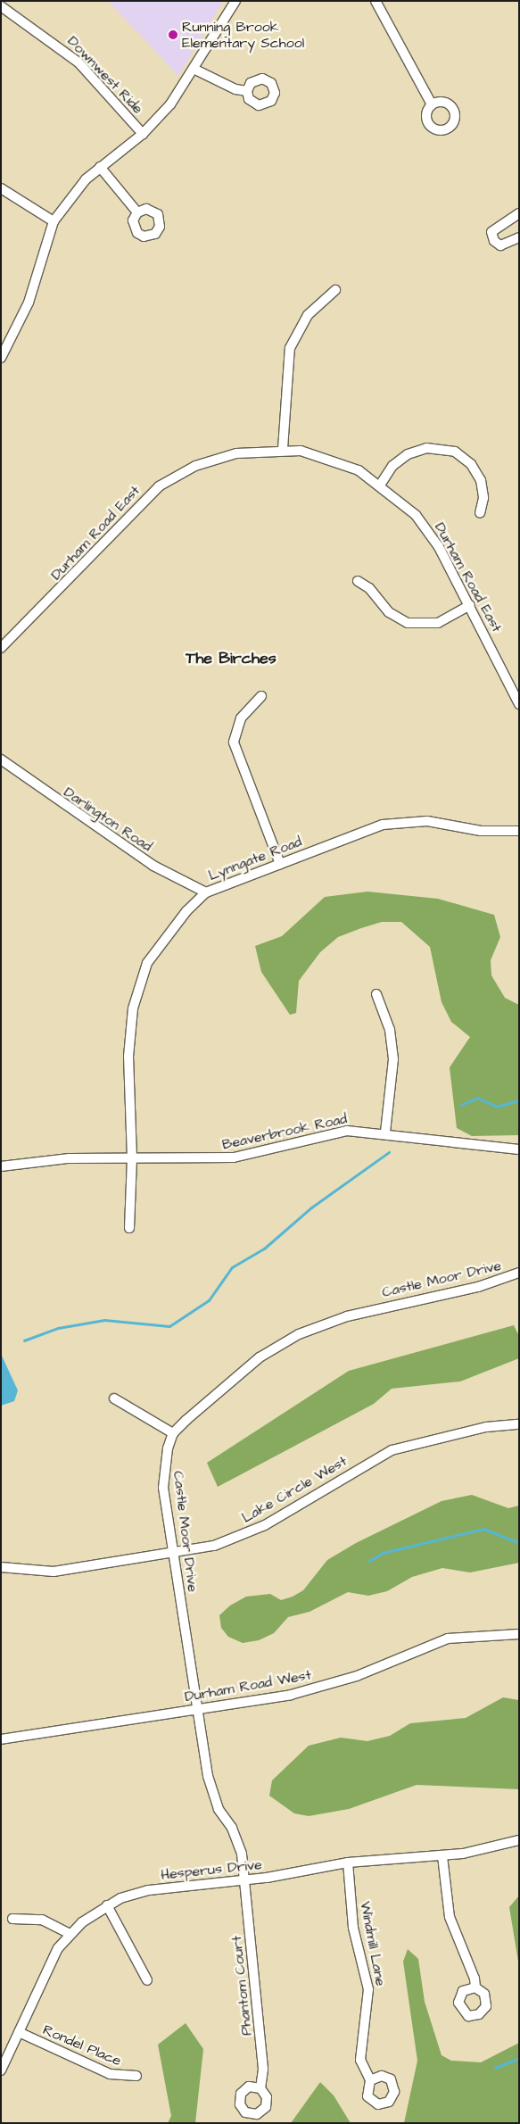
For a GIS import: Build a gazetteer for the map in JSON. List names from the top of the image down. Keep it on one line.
{"streets":{"street":["Downwest Ride","Durham Road East","Darlington Road","Lynngate Road","Beaverbrook Road","Castle Moor Drive","Lake Circle West","Durham Road West","Hesperus Drive","Windmill Lane","Phantom Court","Rondel Place"]},"crossings":[["Darlington Road","Lynngate Road"],["Lynngate Road","Beaverbrook Road"],["Castle Moor Drive","Lake Circle West"],["Castle Moor Drive","Durham Road West"],["Castle Moor Drive","Hesperus Drive"],["Castle Moor Drive","Phantom Court"],["Hesperus Drive","Windmill Lane"],["Hesperus Drive","Phantom Court"],["Hesperus Drive","Rondel Place"]],"districts":["The Birches"],"places":["Running Brook Elementary School"]}
